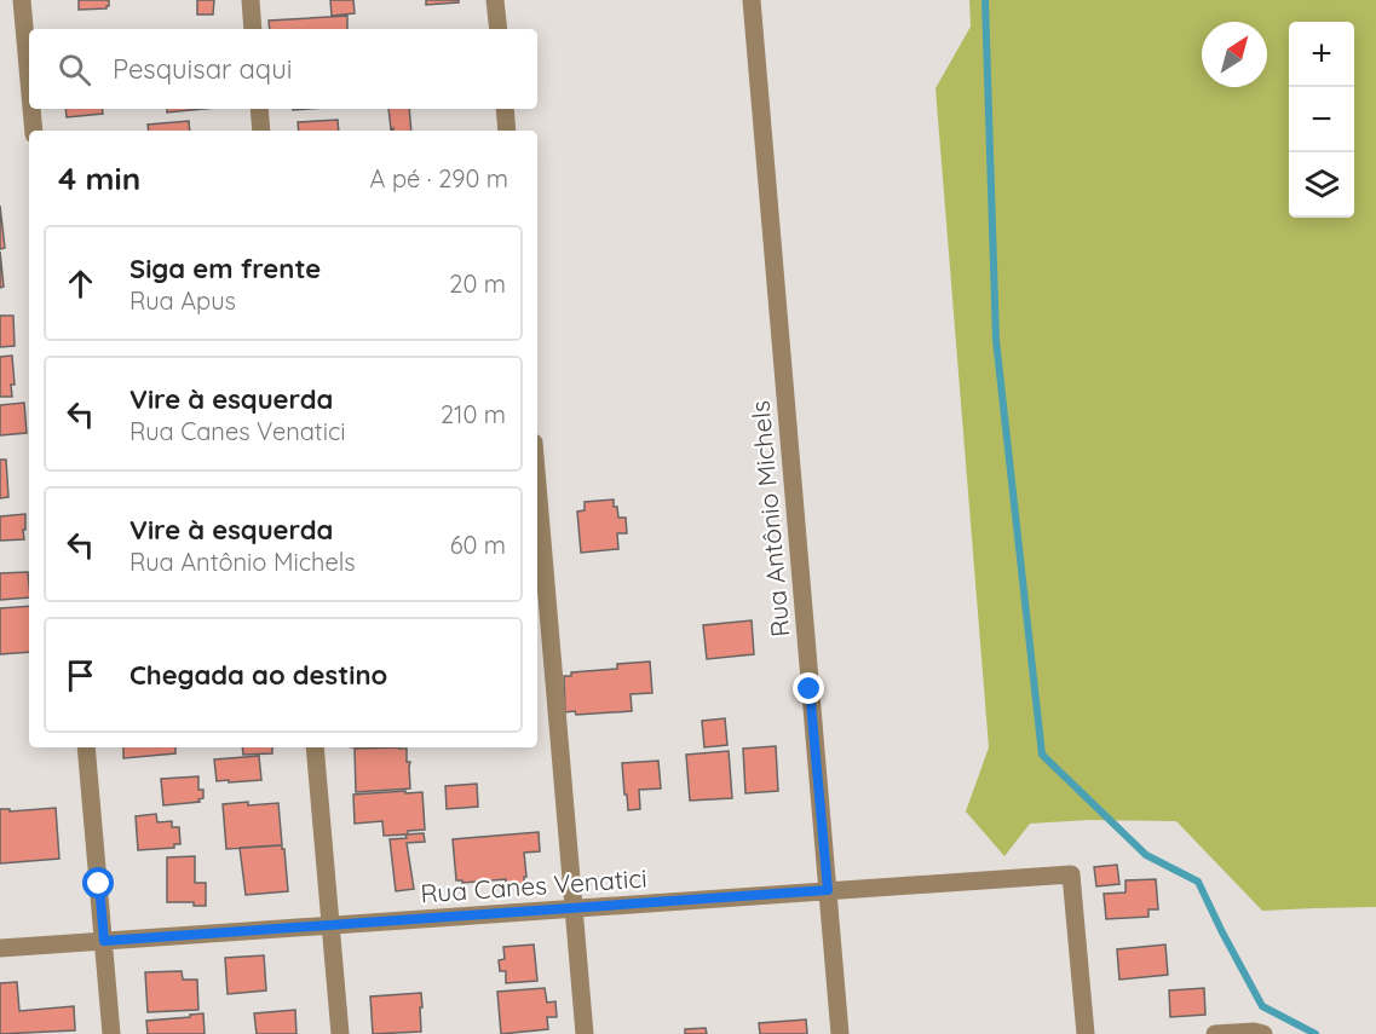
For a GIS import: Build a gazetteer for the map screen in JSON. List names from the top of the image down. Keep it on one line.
{"streets":{"street":["Rua Antônio Michels","Rua Canes Venatici"]},"crossings":[["Rua Antônio Michels","Rua Canes Venatici"]],"north":"top right","page":{"map_buttons":["+","−"],"search":"Pesquisar aqui","heading":["4 min","A pé · 290 m"],"list":[["Siga em frente","Rua Apus","20 m"],["Vire à esquerda","Rua Canes Venatici","210 m"],["Vire à esquerda","Rua Antônio Michels","60 m"],"Chegada ao destino"]}}
